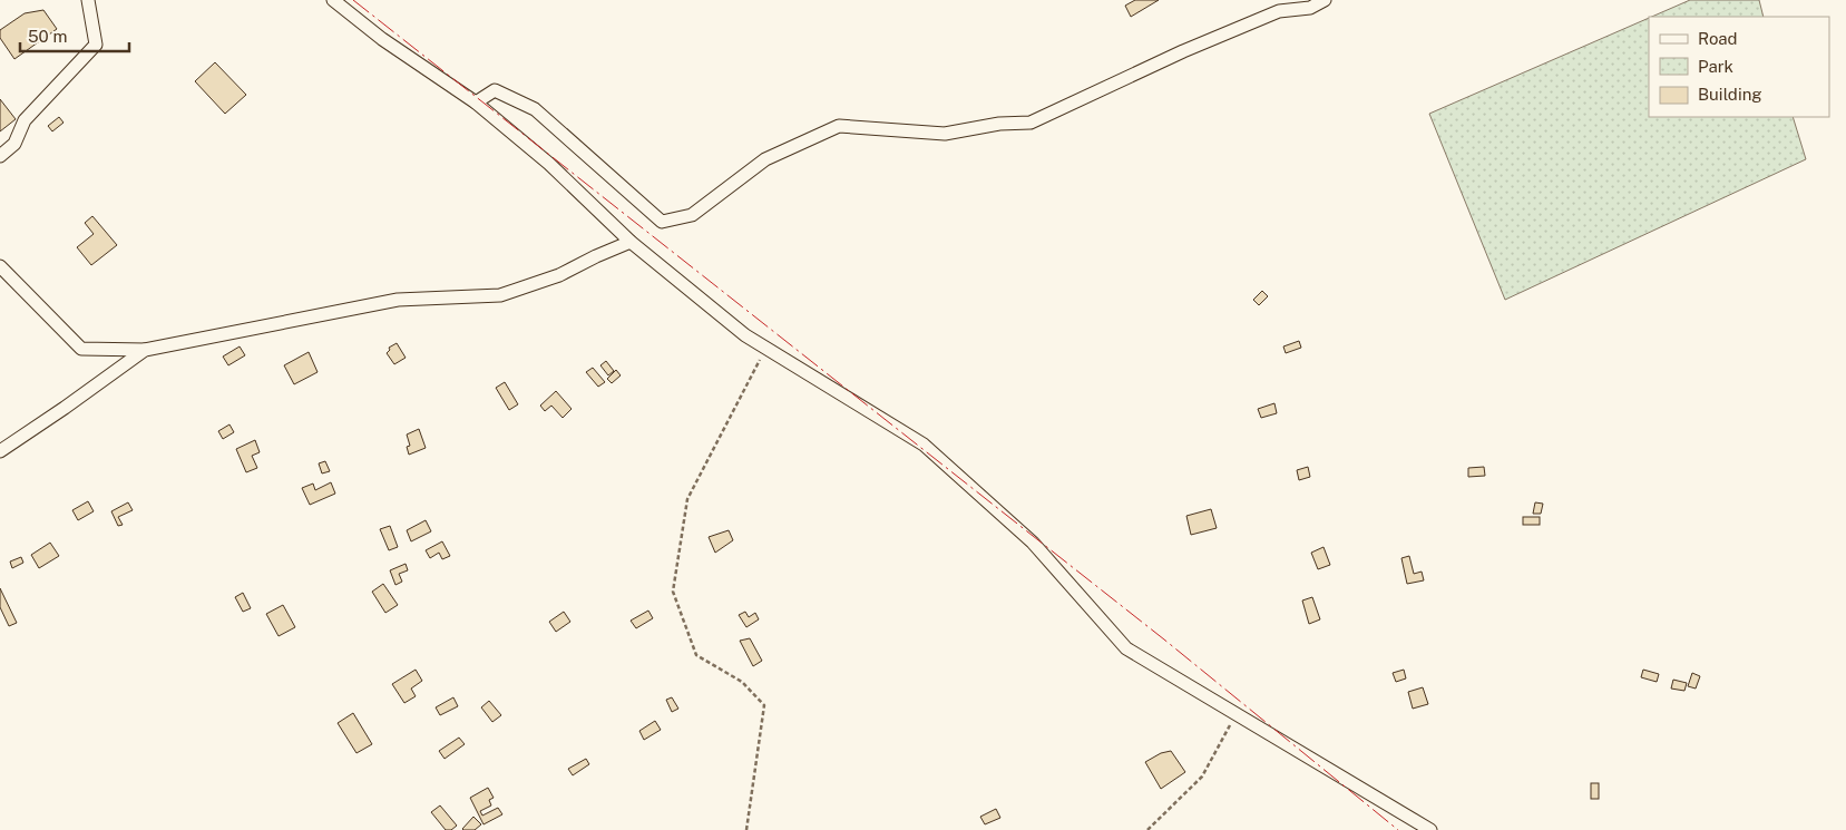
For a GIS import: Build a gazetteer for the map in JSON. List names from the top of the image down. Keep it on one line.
{"legend":["Road","Park","Building"],"scale_bar":"50 m"}
